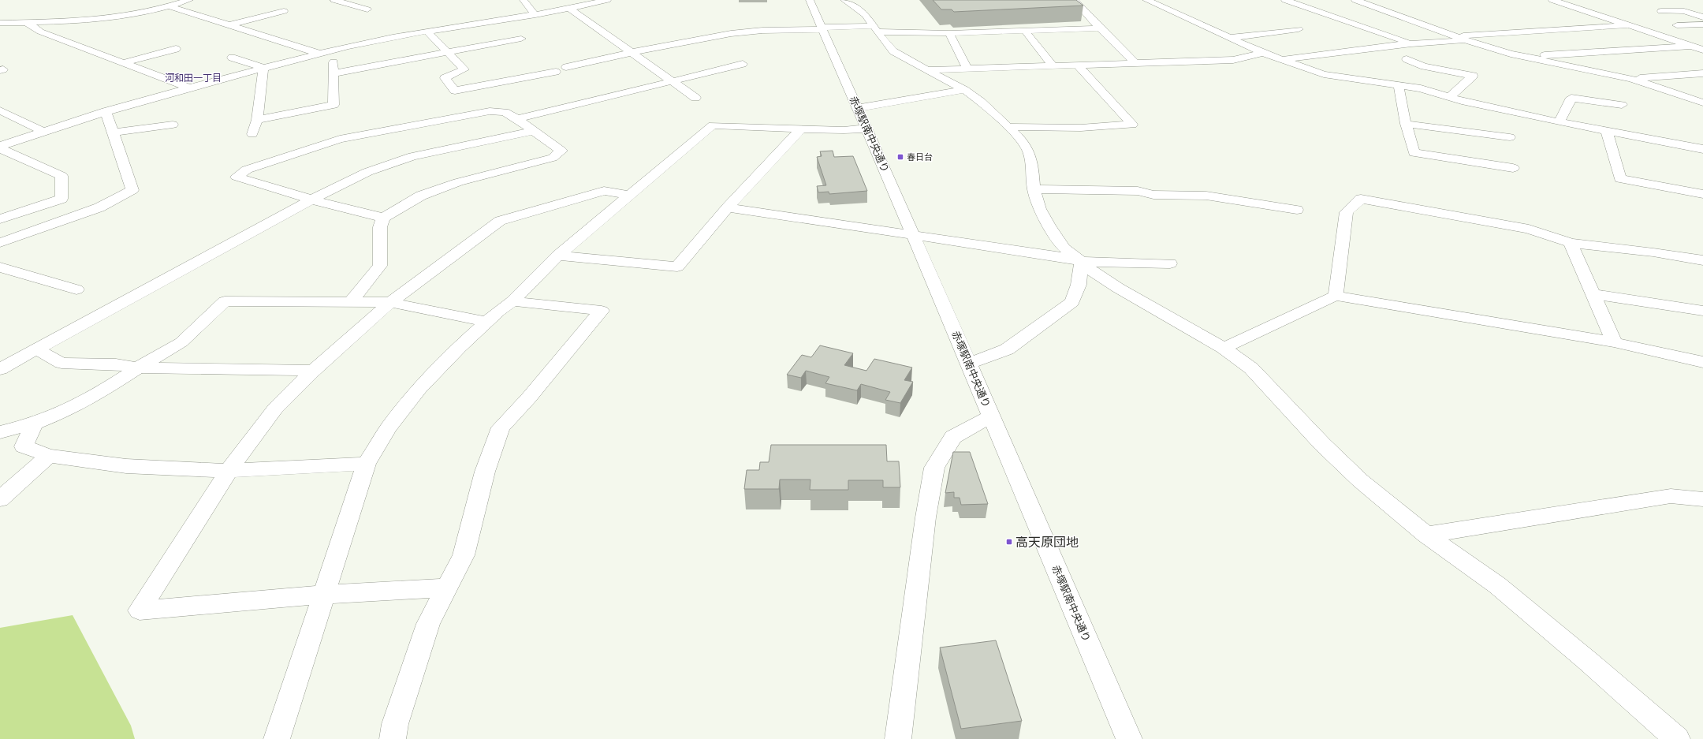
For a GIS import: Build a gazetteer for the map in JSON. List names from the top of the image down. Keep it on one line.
{"streets":{"street":["赤塚駅南中央通り"]},"districts":["河和田一丁目"],"places":{"transit":["春日台","高天原団地"]}}
